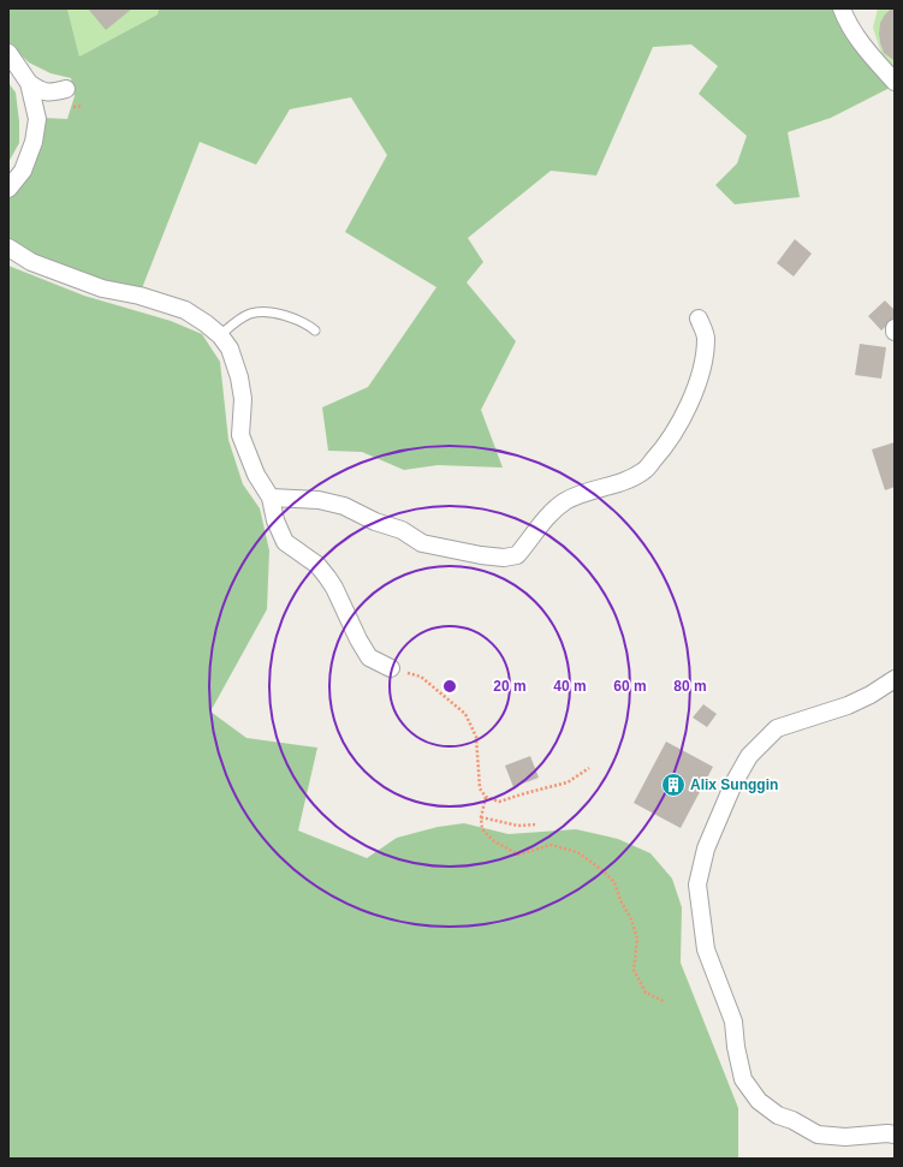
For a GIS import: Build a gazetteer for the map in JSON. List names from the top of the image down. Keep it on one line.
{"places":{"building":["Alix Sunggin"]},"rings":["20 m","40 m","60 m","80 m"]}
